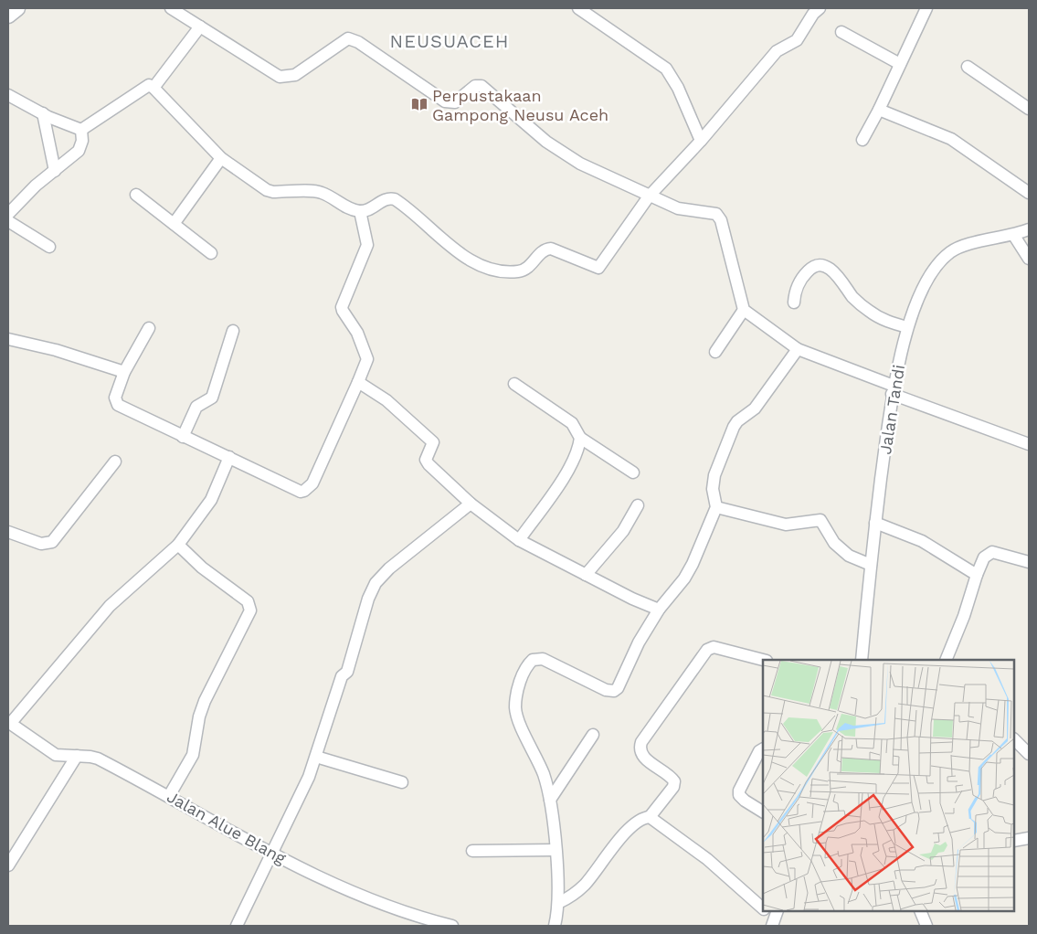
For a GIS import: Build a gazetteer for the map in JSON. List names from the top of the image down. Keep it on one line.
{"streets":{"street":["Jalan Tandi","Jalan Alue Blang"]},"districts":["NEUSUACEH"],"places":{"library":["Perpustakaan Gampong Neusu Aceh"]}}
